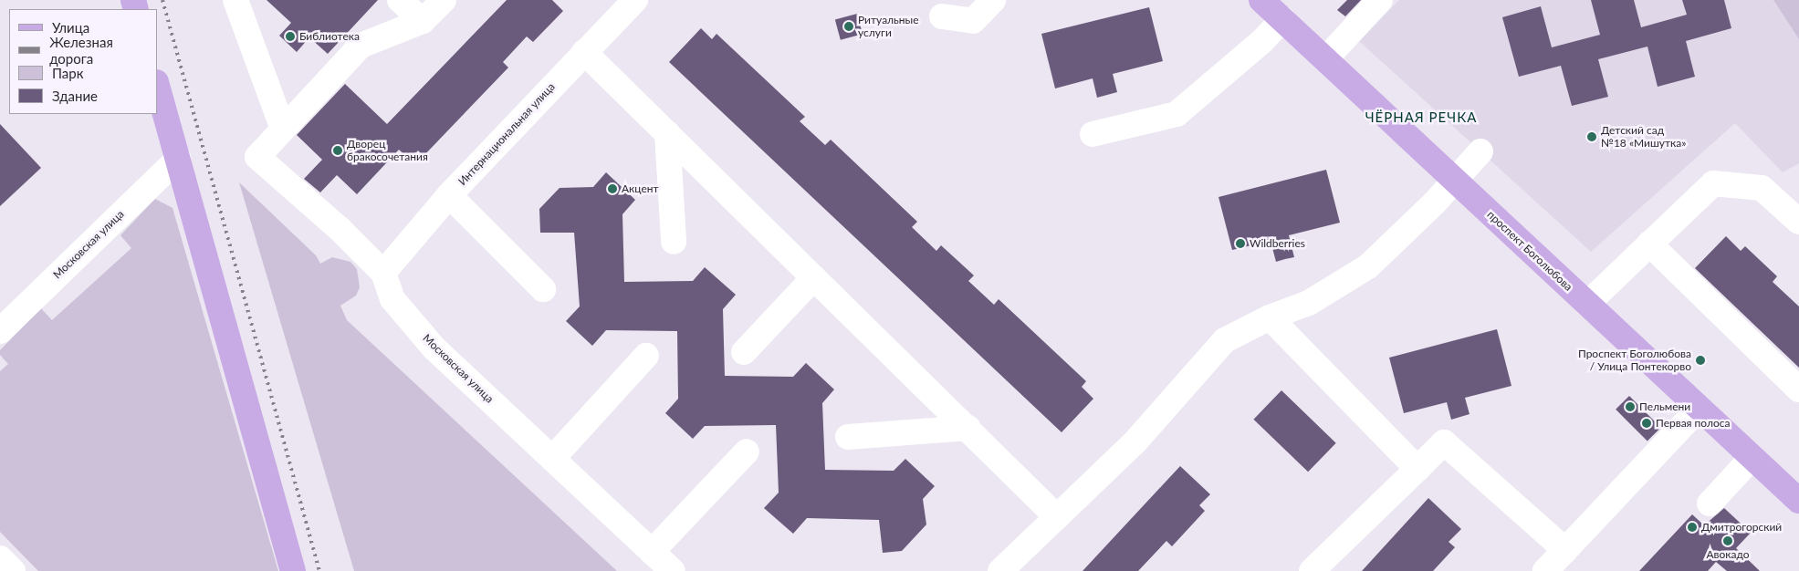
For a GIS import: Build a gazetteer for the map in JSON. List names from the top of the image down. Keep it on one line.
{"streets":{"main road":["проспект Боголюбова"],"street":["Интернациональная улица","Московская улица"]},"crossings":[["Интернациональная улица","Московская улица"]],"districts":["ЧЁРНАЯ РЕЧКА"],"places":["Ритуальные услуги","Библиотека","Детский сад №18 «Мишутка»","Дворец бракосочетания","Акцент","Wildberries","Проспект Боголюбова / Улица Понтекорво","Пельмени","Первая полоса","Дмитрогорский","Авокадо"],"legend":["Улица","Железная дорога","Парк","Здание"]}
